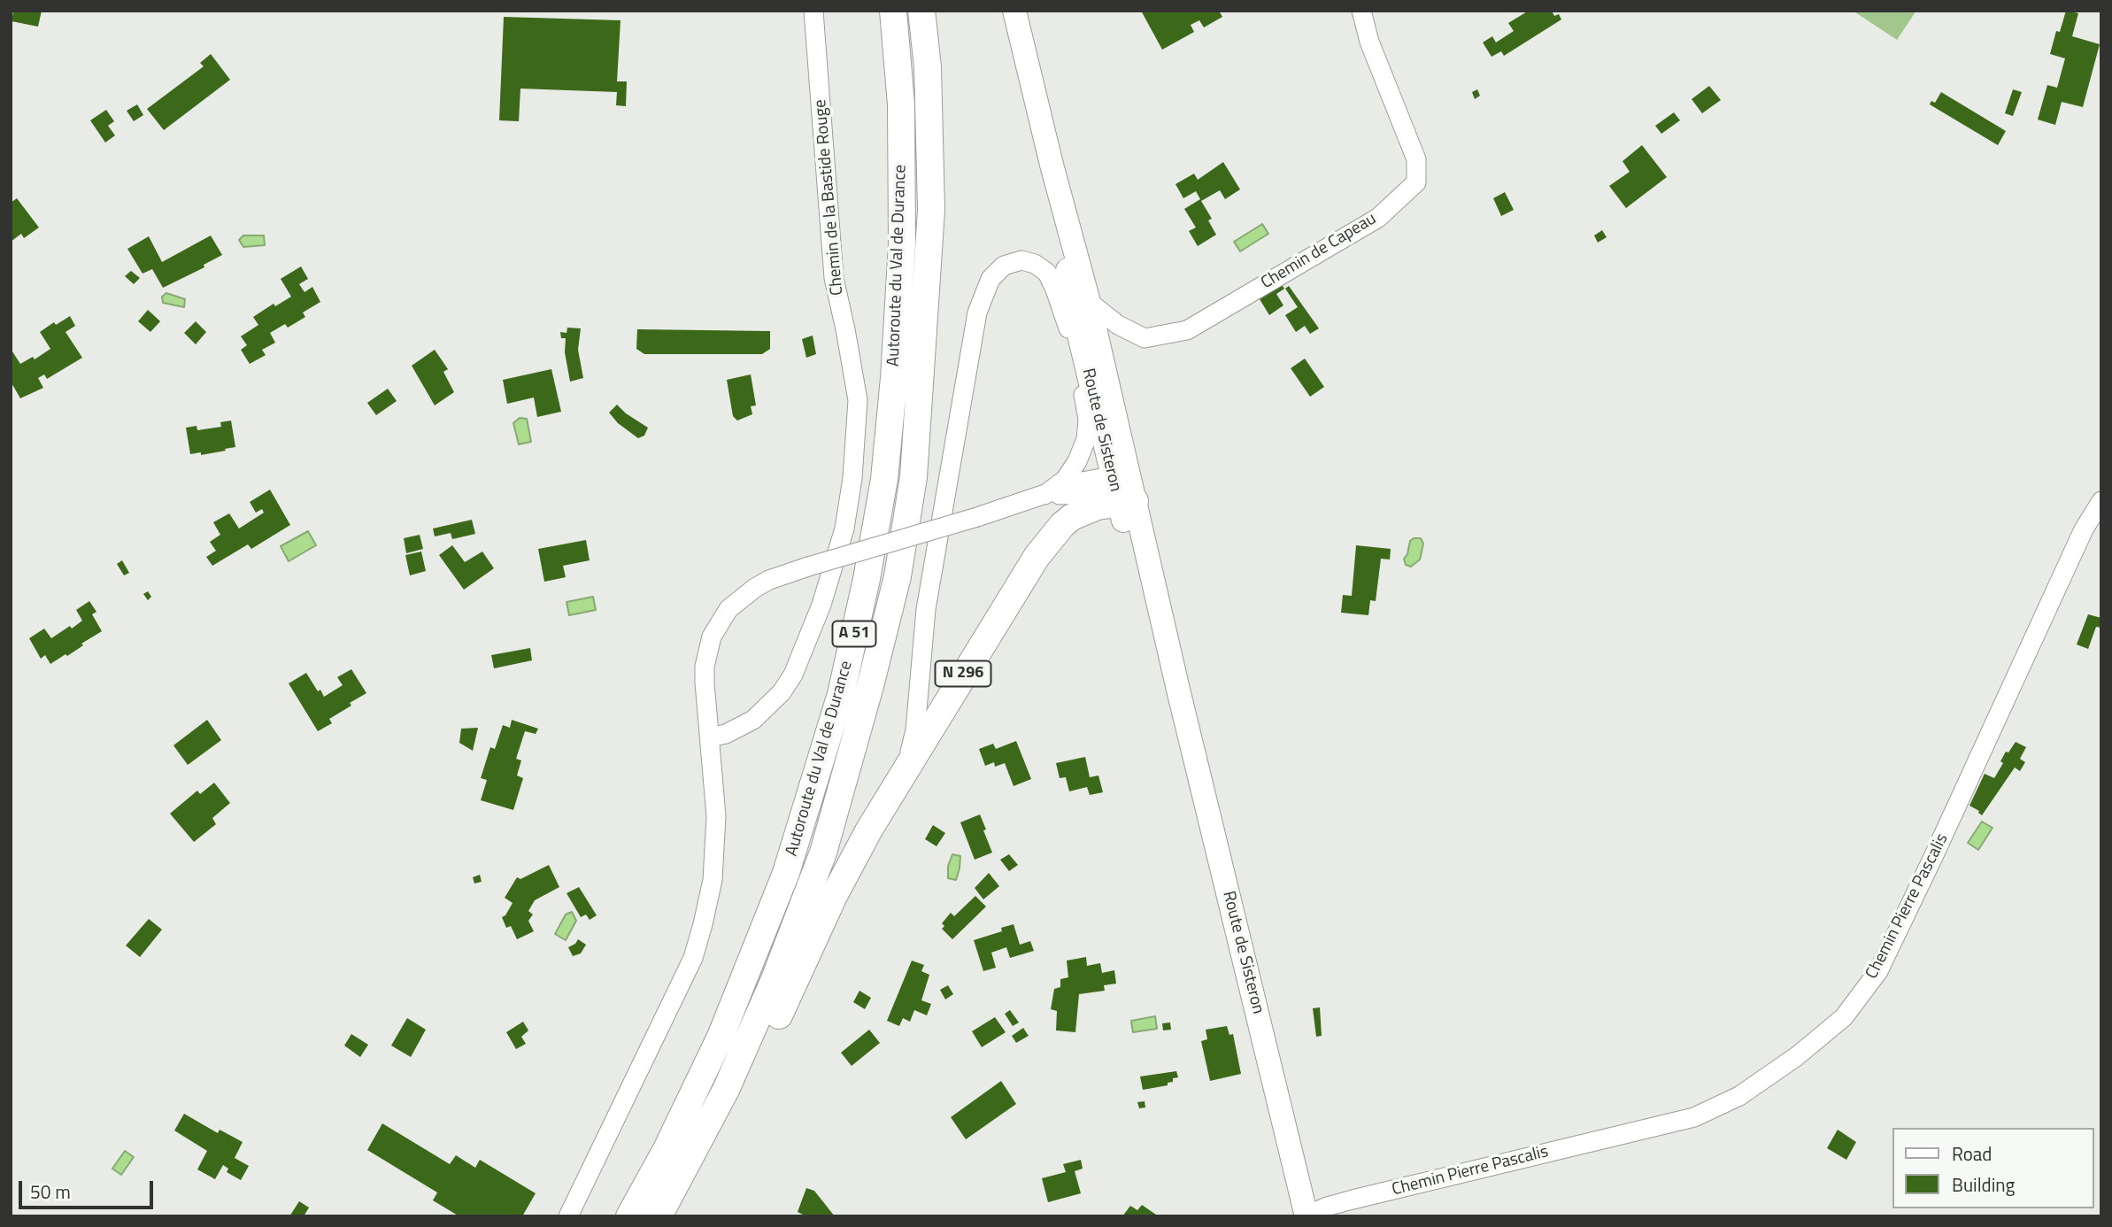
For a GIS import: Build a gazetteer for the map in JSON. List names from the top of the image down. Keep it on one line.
{"streets":{"highway":["Autoroute du Val de Durance","A 51","N 296"],"main road":["Route de Sisteron"],"street":["Chemin de la Bastide Rouge","Chemin de Capeau","Chemin Pierre Pascalis"]},"crossings":[["Chemin de Capeau","Route de Sisteron"],["Route de Sisteron","N 296"],["Route de Sisteron","Chemin Pierre Pascalis"]],"legend":["Road","Building"],"scale_bar":"50 m"}
